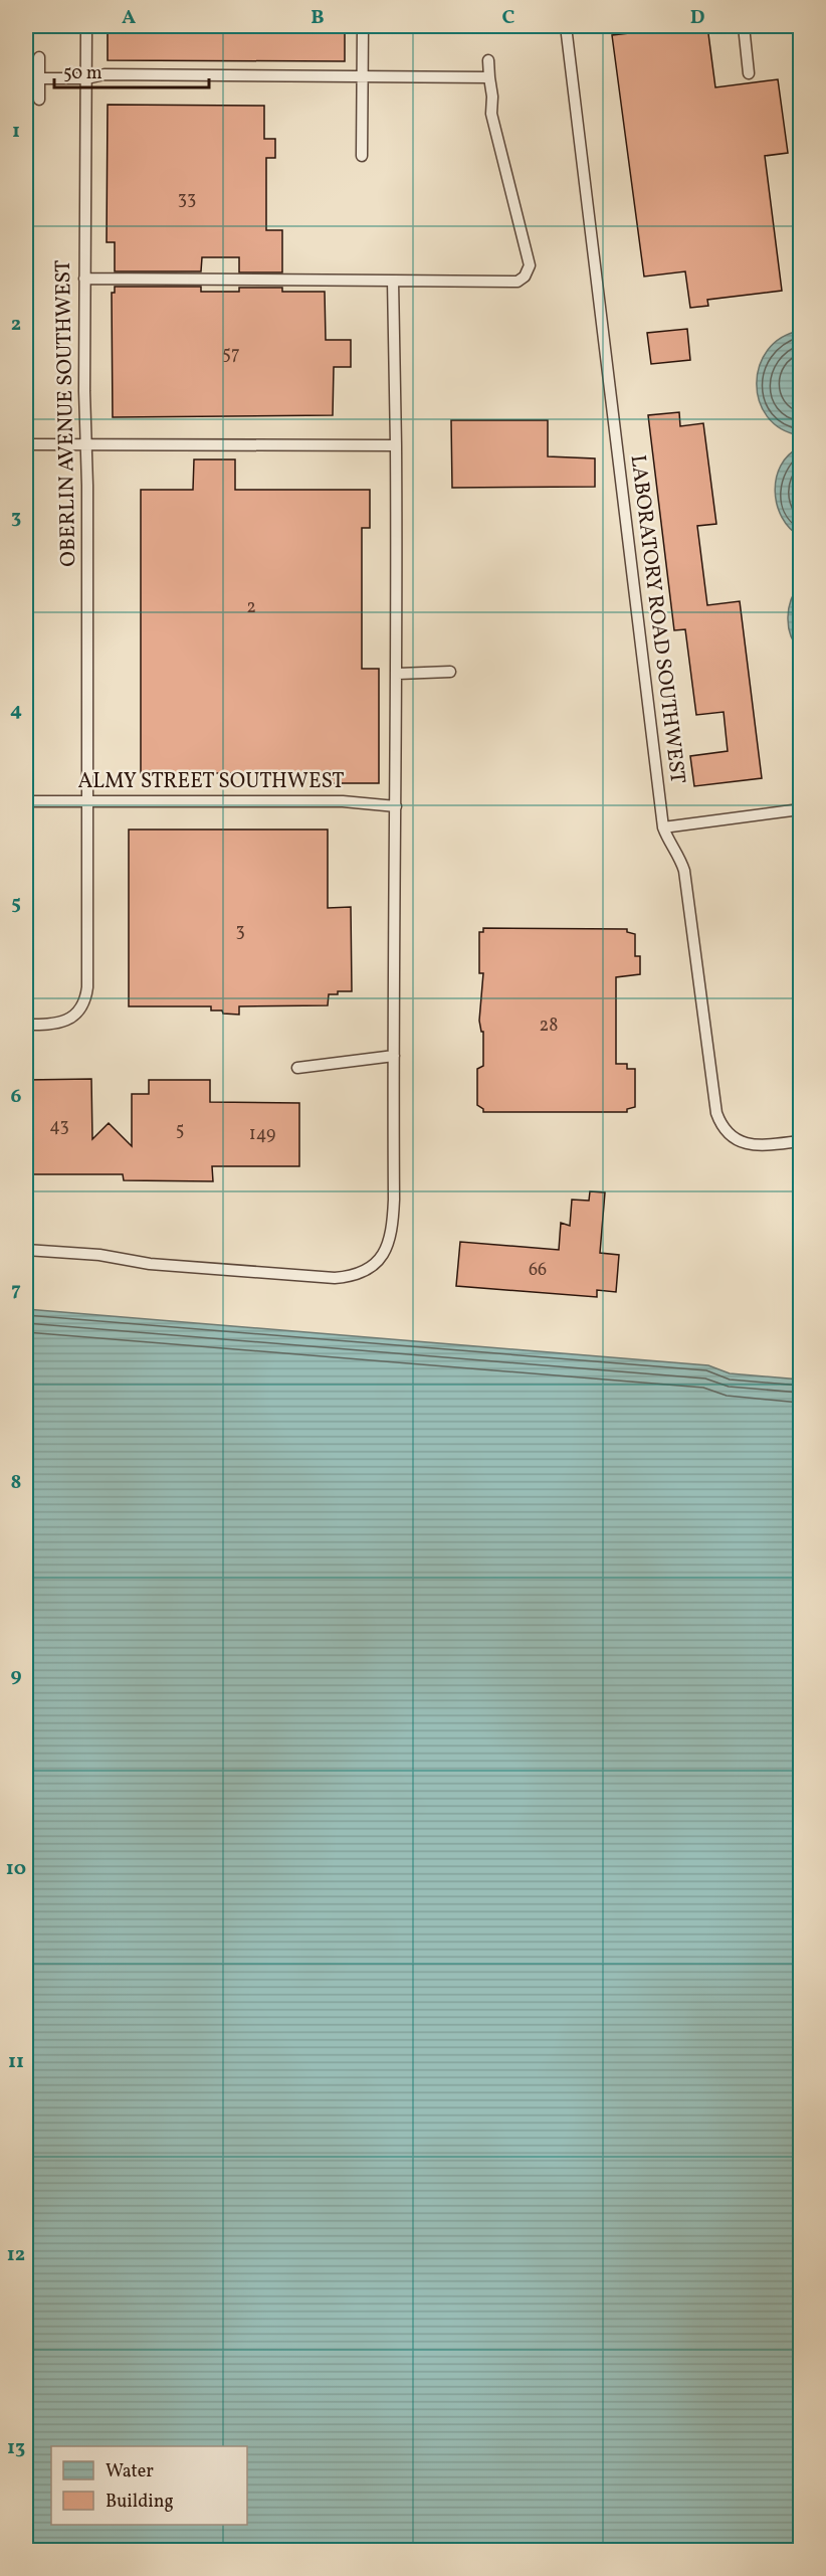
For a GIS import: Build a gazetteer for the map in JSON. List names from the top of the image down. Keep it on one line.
{"streets":{"lane":["OBERLIN AVENUE SOUTHWEST","LABORATORY ROAD SOUTHWEST","ALMY STREET SOUTHWEST"]},"crossings":[["OBERLIN AVENUE SOUTHWEST","ALMY STREET SOUTHWEST"]],"house_numbers":["33","57","2","3","28","43","5","149","66"],"legend":["Water","Building"],"scale_bar":"50 m","grid":{"columns":["A","B","C","D"],"rows":["1","2","3","4","5","6","7","8","9","10","11","12","13"]}}
